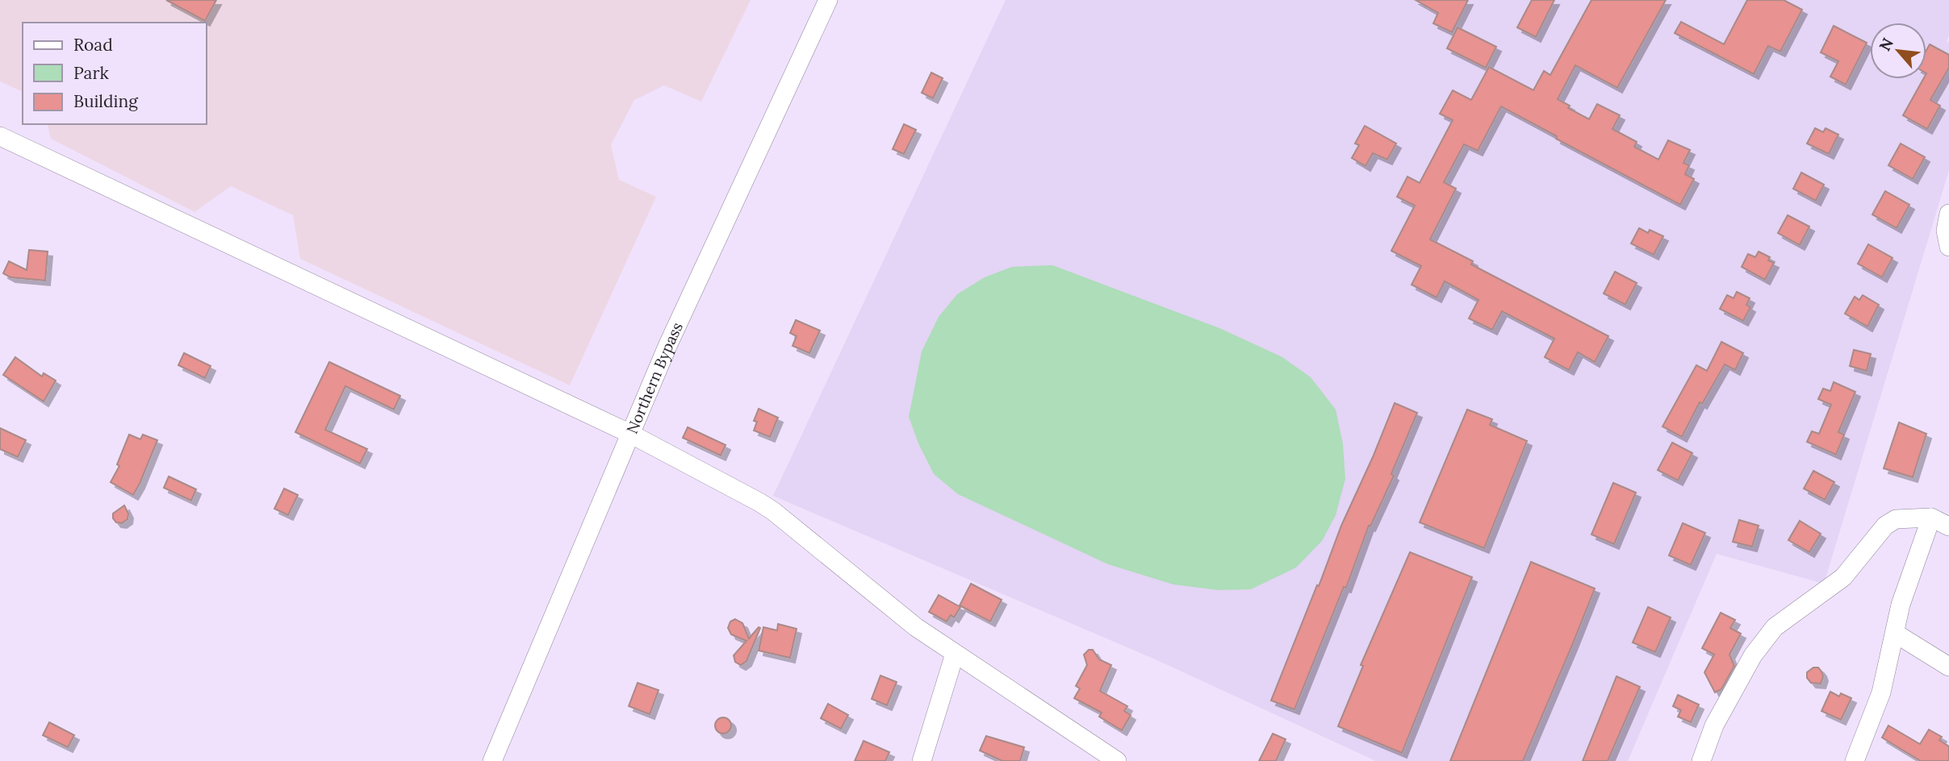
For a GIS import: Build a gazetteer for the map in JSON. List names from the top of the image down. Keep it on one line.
{"streets":{"street":["Northern Bypass"]},"legend":["Road","Park","Building"],"north":"top left"}
